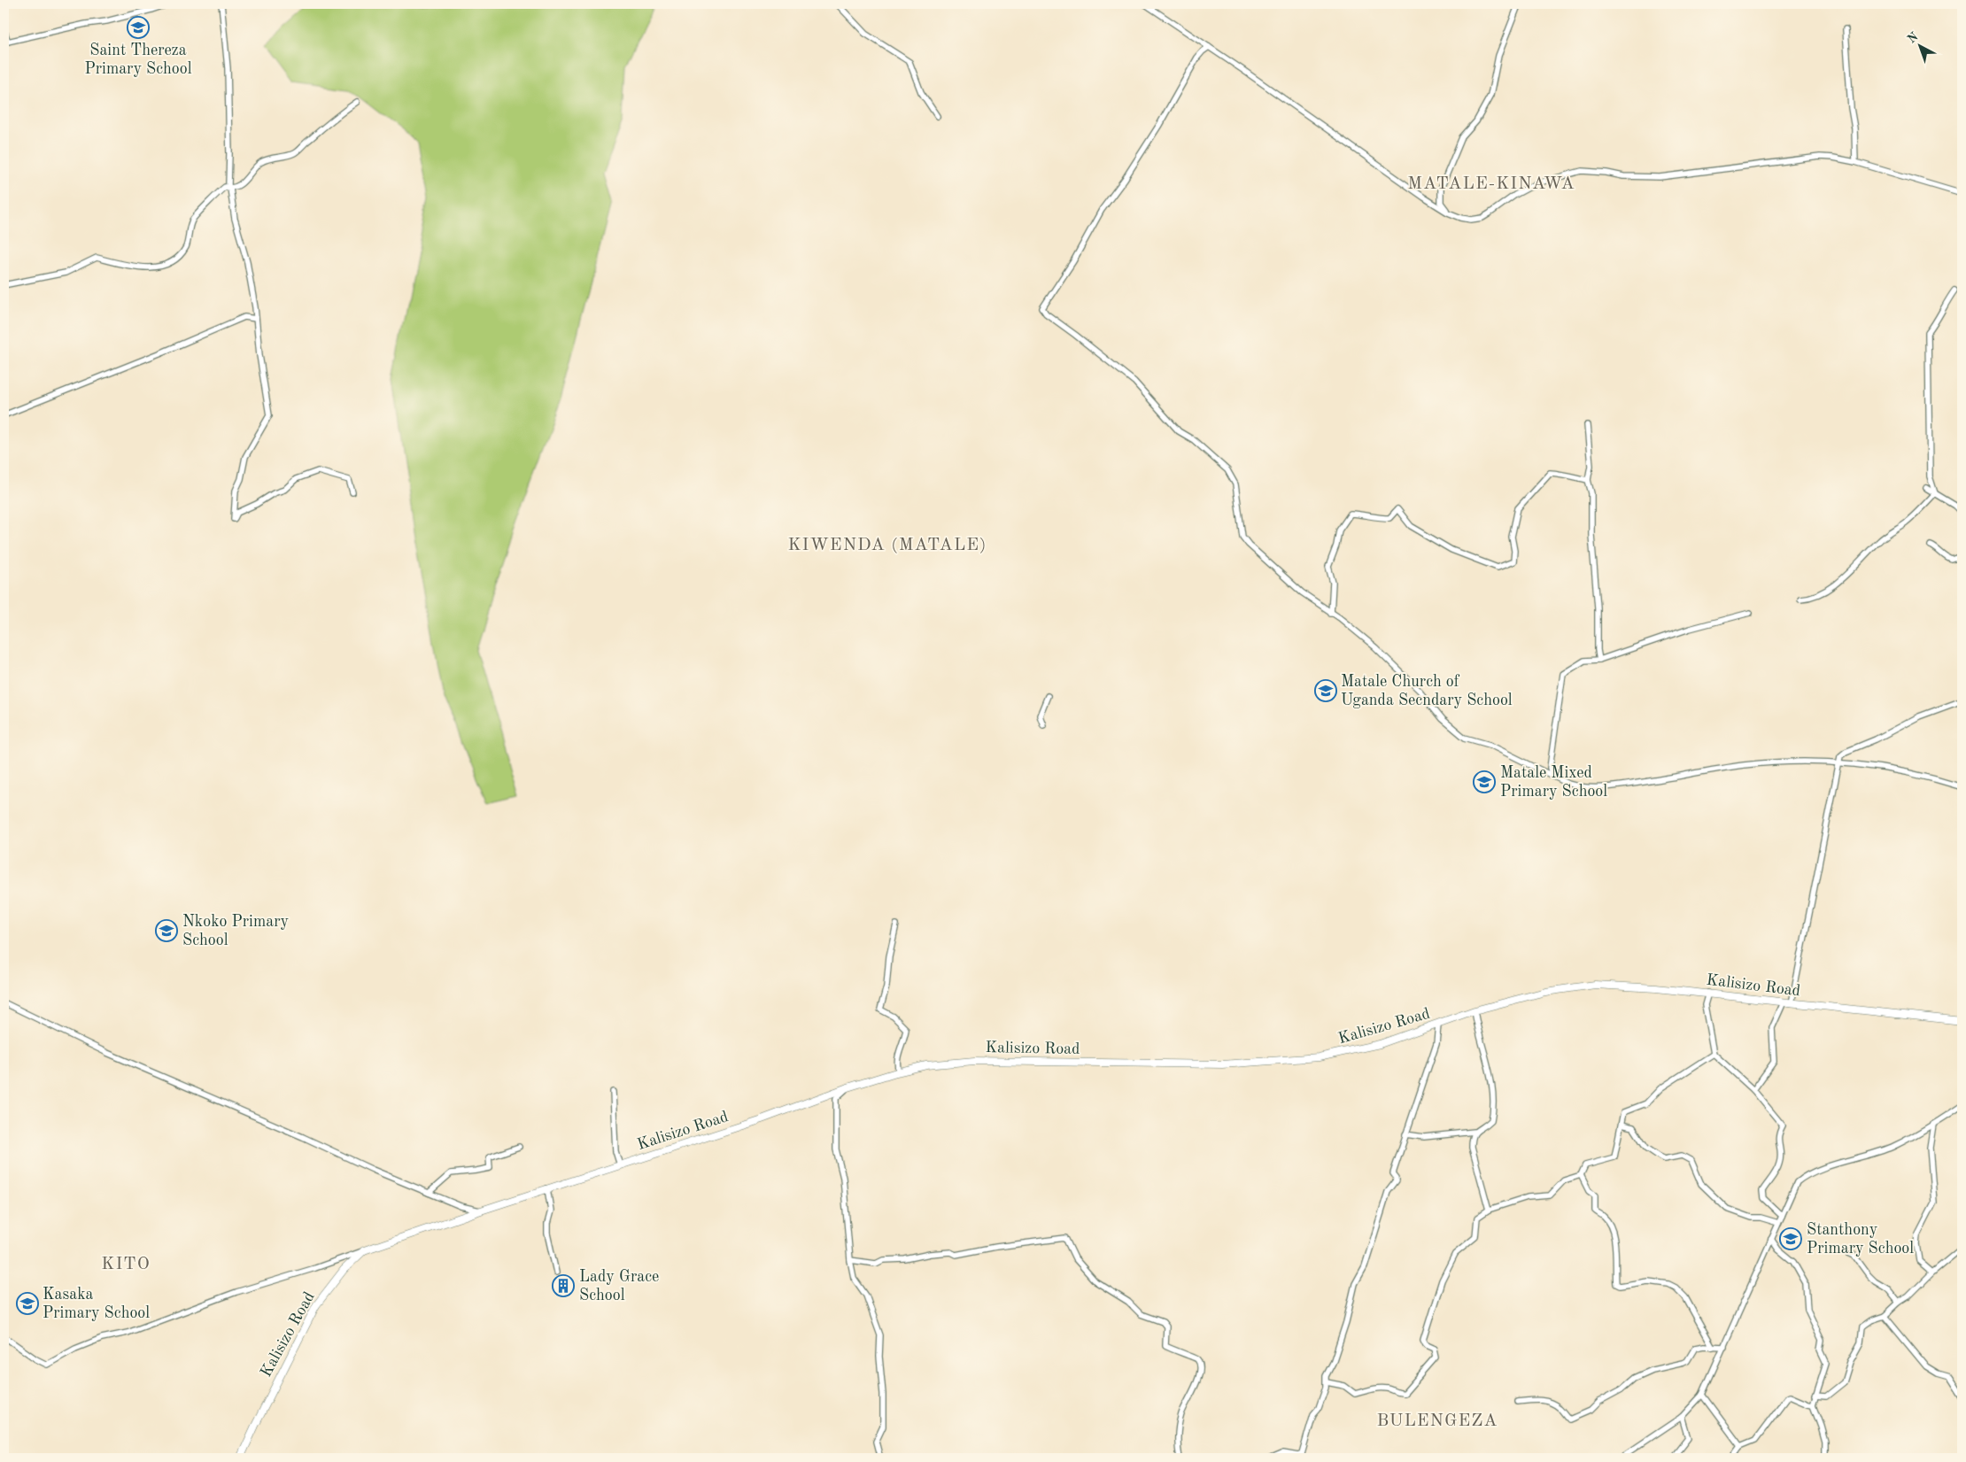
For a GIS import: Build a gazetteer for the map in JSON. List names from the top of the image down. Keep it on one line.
{"streets":{"street":["Kalisizo Road"]},"districts":["MATALE-KINAWA","KIWENDA (MATALE)","KITO","BULENGEZA"],"places":{"school or university":["Saint Thereza Primary School","Matale Church of Uganda Secndary School","Matale Mixed Primary School","Nkoko Primary School","Stanthony Primary School","Kasaka Primary School"],"building":["Lady Grace School"]},"north":"top left"}
